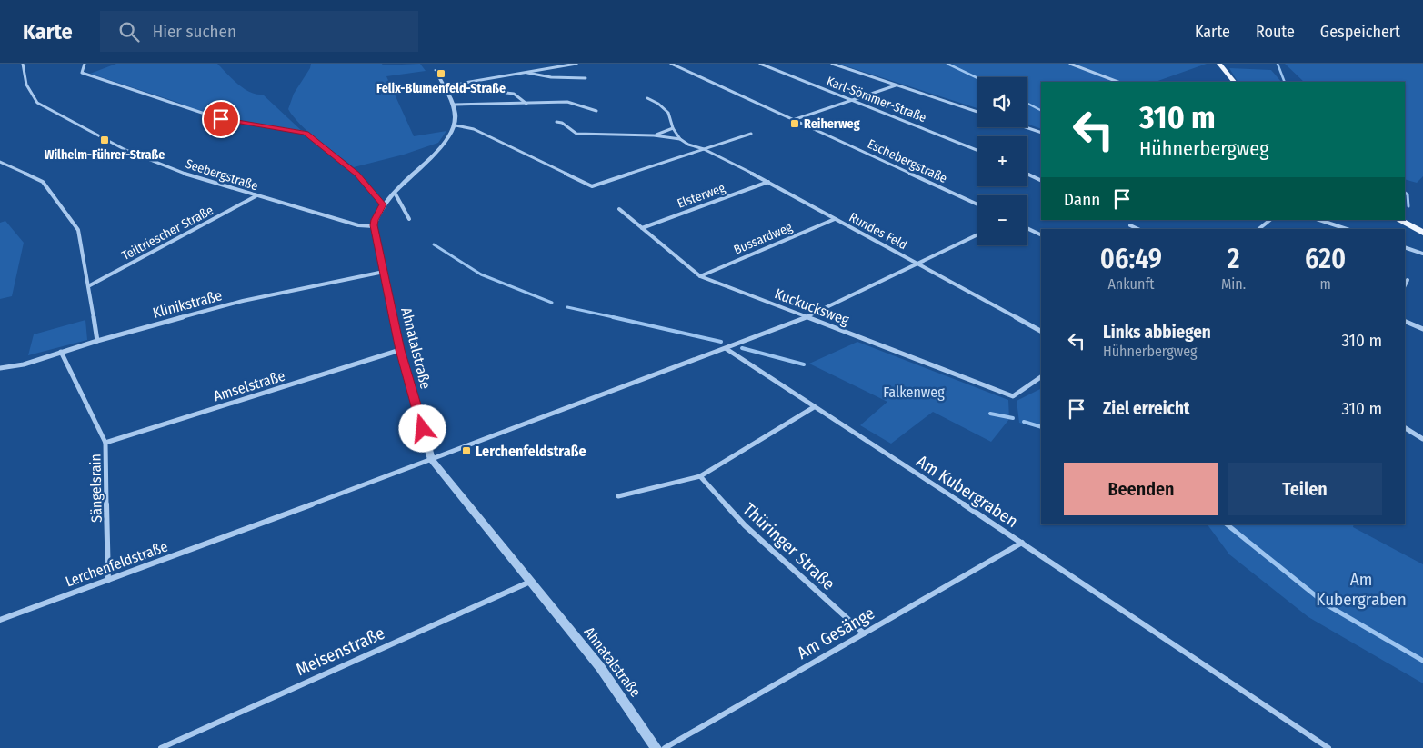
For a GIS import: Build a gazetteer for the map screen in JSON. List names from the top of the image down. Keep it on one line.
{"streets":{"street":["Karl-Sömmer-Straße","Eschebergstraße","Seebergstraße","Elsterweg","Rundes Feld","Teiltriescher Straße","Bussardweg","Klinikstraße","Kuckucksweg","Ahnatalstraße","Amselstraße","Sängelsrain","Am Kubergraben","Thüringer Straße","Lerchenfeldstraße","Am Gesänge","Meisenstraße"]},"crossings":[["Seebergstraße","Teiltriescher Straße"],["Seebergstraße","Ahnatalstraße"],["Elsterweg","Rundes Feld"],["Elsterweg","Kuckucksweg"],["Rundes Feld","Bussardweg"],["Rundes Feld","Lerchenfeldstraße"],["Bussardweg","Kuckucksweg"],["Klinikstraße","Ahnatalstraße"],["Klinikstraße","Sängelsrain"],["Kuckucksweg","Lerchenfeldstraße"],["Ahnatalstraße","Amselstraße"],["Ahnatalstraße","Lerchenfeldstraße"],["Ahnatalstraße","Meisenstraße"],["Amselstraße","Sängelsrain"],["Sängelsrain","Lerchenfeldstraße"],["Am Kubergraben","Lerchenfeldstraße"],["Am Kubergraben","Am Gesänge"],["Thüringer Straße","Am Gesänge"]],"parks":["Falkenweg","Am Kubergraben"],"places":{"transit":["Felix-Blumenfeld-Straße","Reiherweg","Wilhelm-Führer-Straße","Lerchenfeldstraße"]},"page":{"header":"Karte","search":"Hier suchen","nav":["Karte","Route","Gespeichert"],"map_buttons":["+","−"],"turn":["310 m","Hühnerbergweg"],"then":"Dann","eta":["06:49","Ankunft","2","Min.","620","m"],"list":[{"name":"Links abbiegen","note":"Hühnerbergweg","value":"310 m"},{"name":"Ziel erreicht","value":"310 m"}],"buttons":["Beenden","Teilen"]}}
